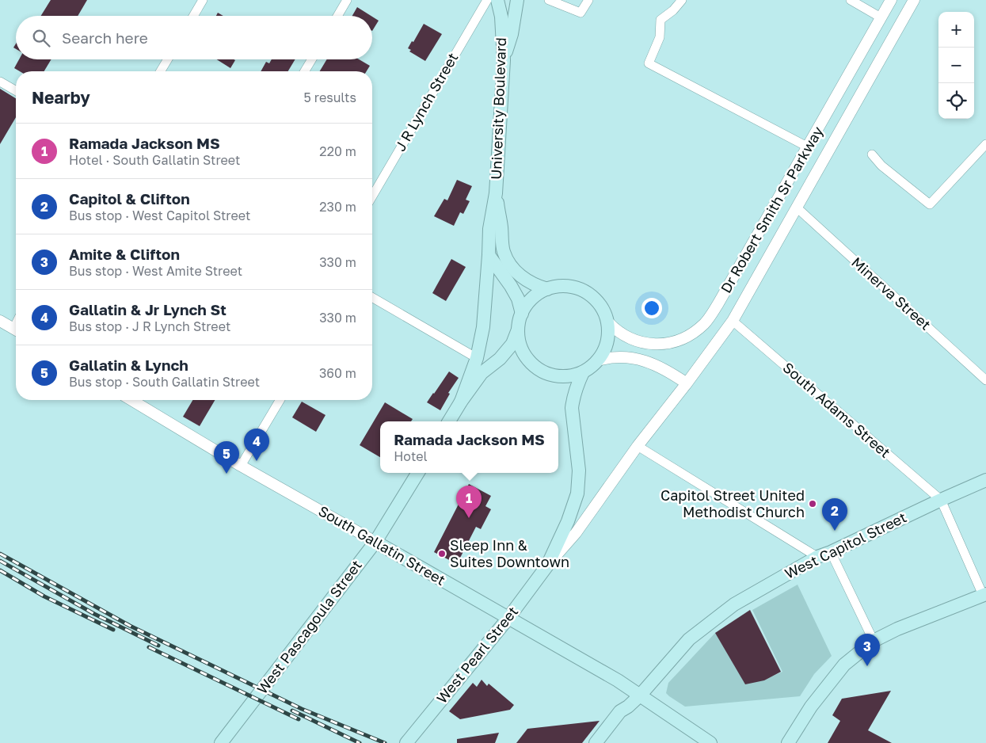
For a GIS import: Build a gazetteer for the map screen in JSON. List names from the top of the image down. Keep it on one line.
{"streets":{"main road":["University Boulevard","South Gallatin Street","West Capitol Street","West Pascagoula Street","West Pearl Street"],"street":["J R Lynch Street","Dr Robert Smith Sr Parkway","Minerva Street","South Adams Street"]},"crossings":[["University Boulevard","Dr Robert Smith Sr Parkway"],["Dr Robert Smith Sr Parkway","Minerva Street"],["Dr Robert Smith Sr Parkway","South Adams Street"],["Dr Robert Smith Sr Parkway","West Pearl Street"],["South Adams Street","West Capitol Street"],["South Gallatin Street","West Capitol Street"],["South Gallatin Street","West Pascagoula Street"],["South Gallatin Street","West Pearl Street"]],"places":["Capitol Street United Methodist Church","Sleep Inn & Suites Downtown"],"page":{"map_buttons":["+","−"],"search":"Search here","heading":["Nearby","5 results"],"list":[{"mark":"1","name":"Ramada Jackson MS","note":"Hotel · South Gallatin Street","value":"220 m"},{"mark":"2","name":"Capitol & Clifton","note":"Bus stop · West Capitol Street","value":"230 m"},{"mark":"3","name":"Amite & Clifton","note":"Bus stop · West Amite Street","value":"330 m"},{"mark":"4","name":"Gallatin & Jr Lynch St","note":"Bus stop · J R Lynch Street","value":"330 m"},{"mark":"5","name":"Gallatin & Lynch","note":"Bus stop · South Gallatin Street","value":"360 m"}],"popup":["Ramada Jackson MS","Hotel"],"pins":["4","5","1","2","3"]}}
